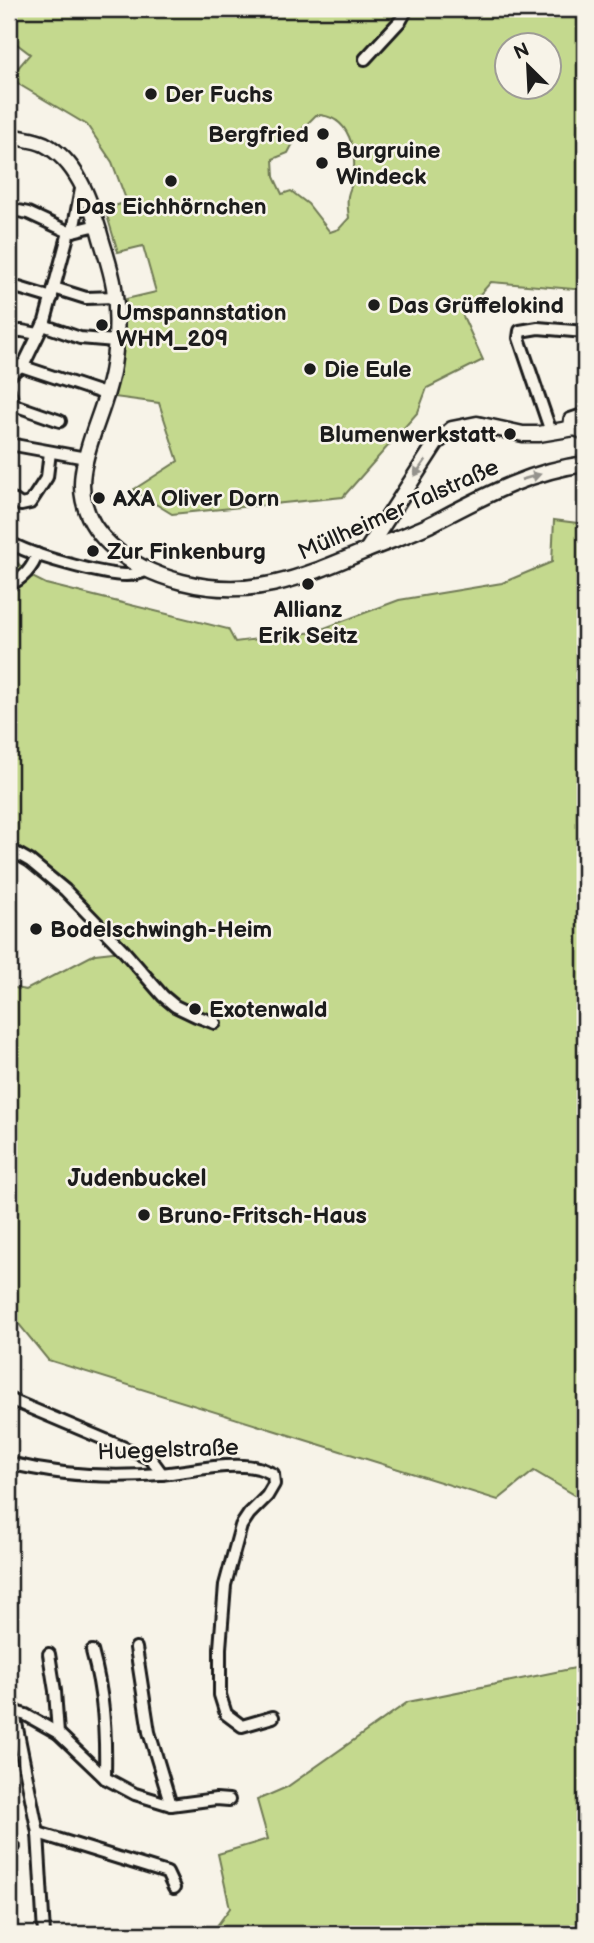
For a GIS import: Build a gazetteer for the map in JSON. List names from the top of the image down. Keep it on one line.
{"streets":{"main road":["Müllheimer Talstraße"],"street":["Huegelstraße"]},"districts":["Judenbuckel"],"places":["Der Fuchs","Bergfried","Burgruine Windeck","Das Eichhörnchen","Das Grüffelokind","Umspannstation WHM_209","Die Eule","Blumenwerkstatt","AXA Oliver Dorn","Zur Finkenburg","Allianz Erik Seitz","Bodelschwingh-Heim","Exotenwald","Bruno-Fritsch-Haus"],"north":"top left"}
